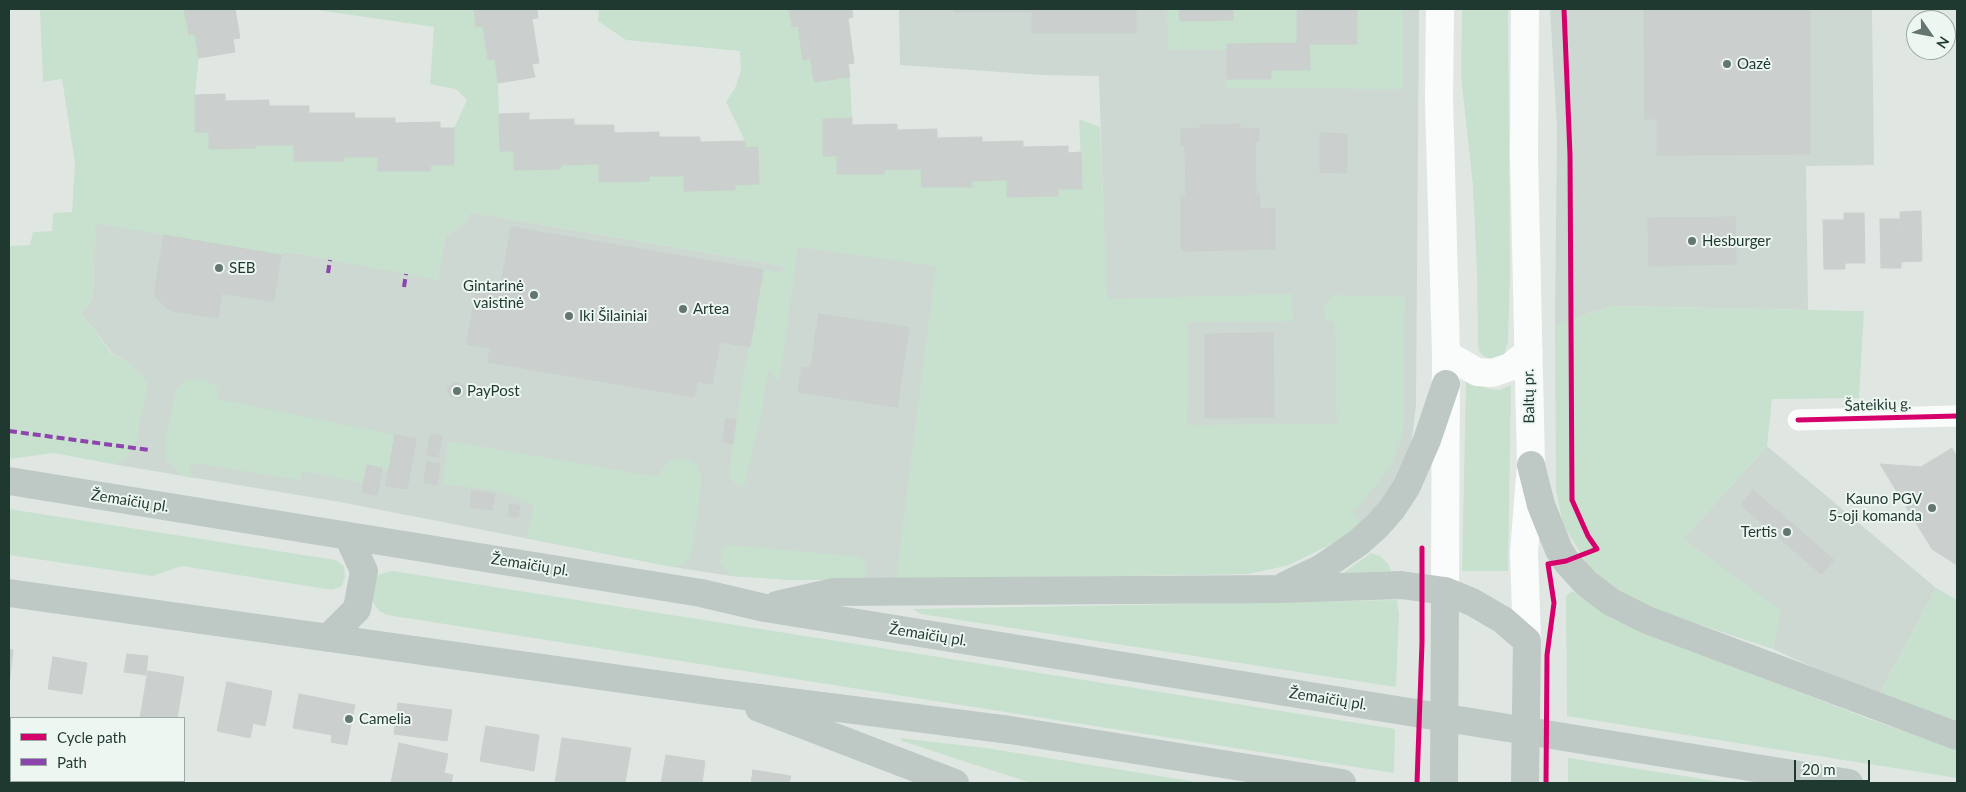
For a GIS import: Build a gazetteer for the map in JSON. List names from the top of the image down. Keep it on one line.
{"streets":{"main road":["Baltų pr.","Žemaičių pl."],"street":["Šateikių g."]},"places":["Oazė","Hesburger","SEB","Gintarinė vaistinė","Artea","Iki Šilainiai","PayPost","Kauno PGV 5-oji komanda","Tertis","Camelia"],"legend":["Cycle path","Path"],"scale_bar":"20 m","north":"bottom right"}
